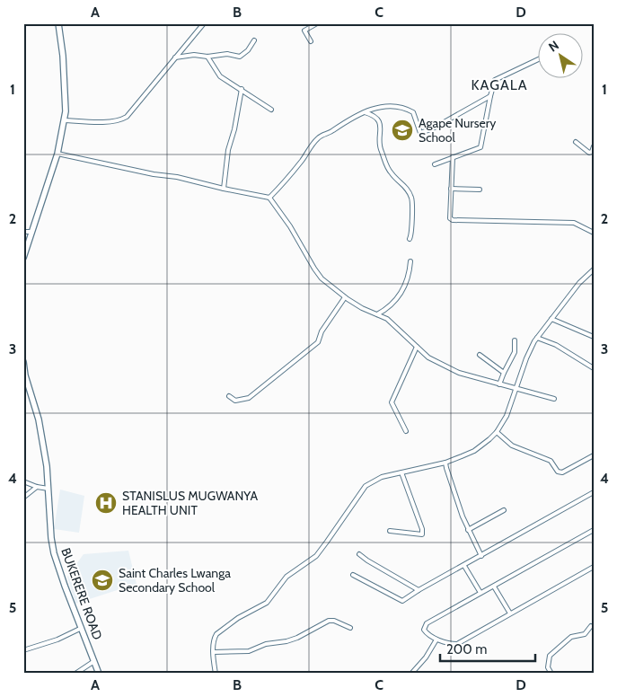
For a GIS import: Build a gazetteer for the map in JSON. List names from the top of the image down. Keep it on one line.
{"streets":{"street":["BUKERERE ROAD"]},"districts":["KAGALA"],"places":{"school or university":["Agape Nursery School","Saint Charles Lwanga Secondary School"],"hospital":["STANISLUS MUGWANYA HEALTH UNIT"]},"scale_bar":"200 m","north":"top left","grid":{"columns":["A","B","C","D"],"rows":["1","2","3","4","5"]}}
